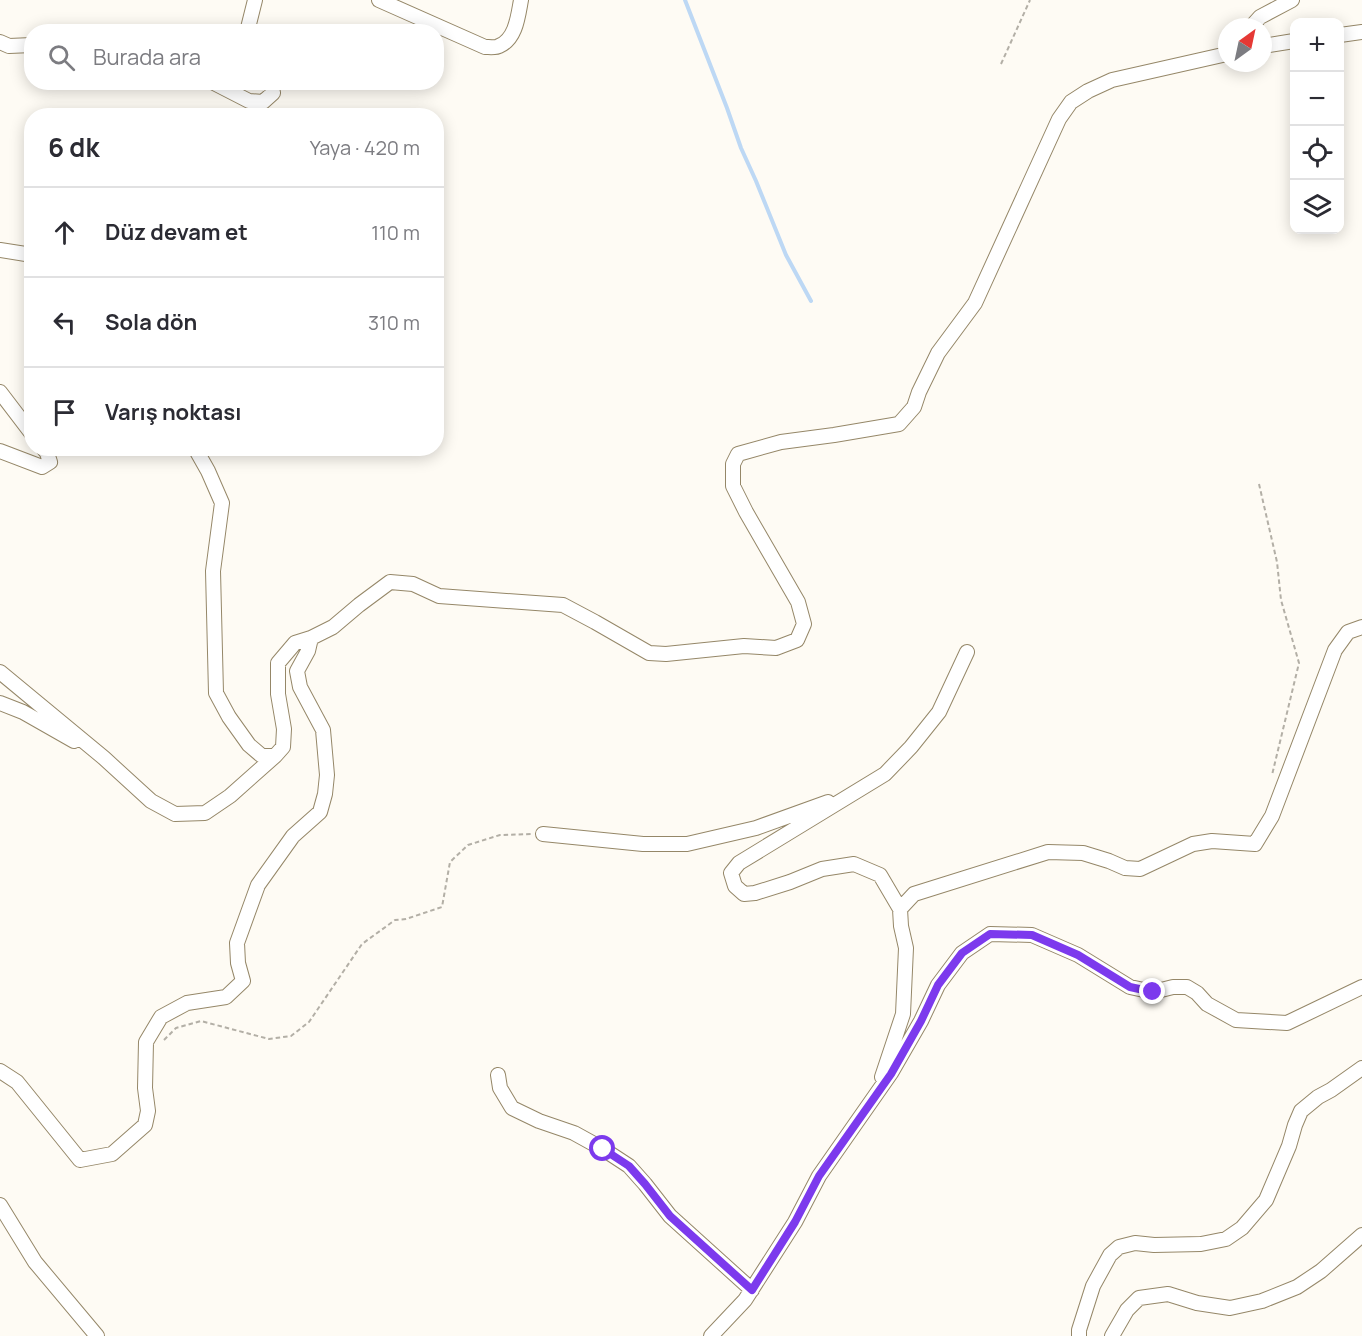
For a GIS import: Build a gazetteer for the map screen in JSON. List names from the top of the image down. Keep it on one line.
{"north":"top right","page":{"map_buttons":["+","−"],"search":"Burada ara","heading":["6 dk","Yaya · 420 m"],"list":[["Düz devam et","110 m"],["Sola dön","310 m"],"Varış noktası"]}}
